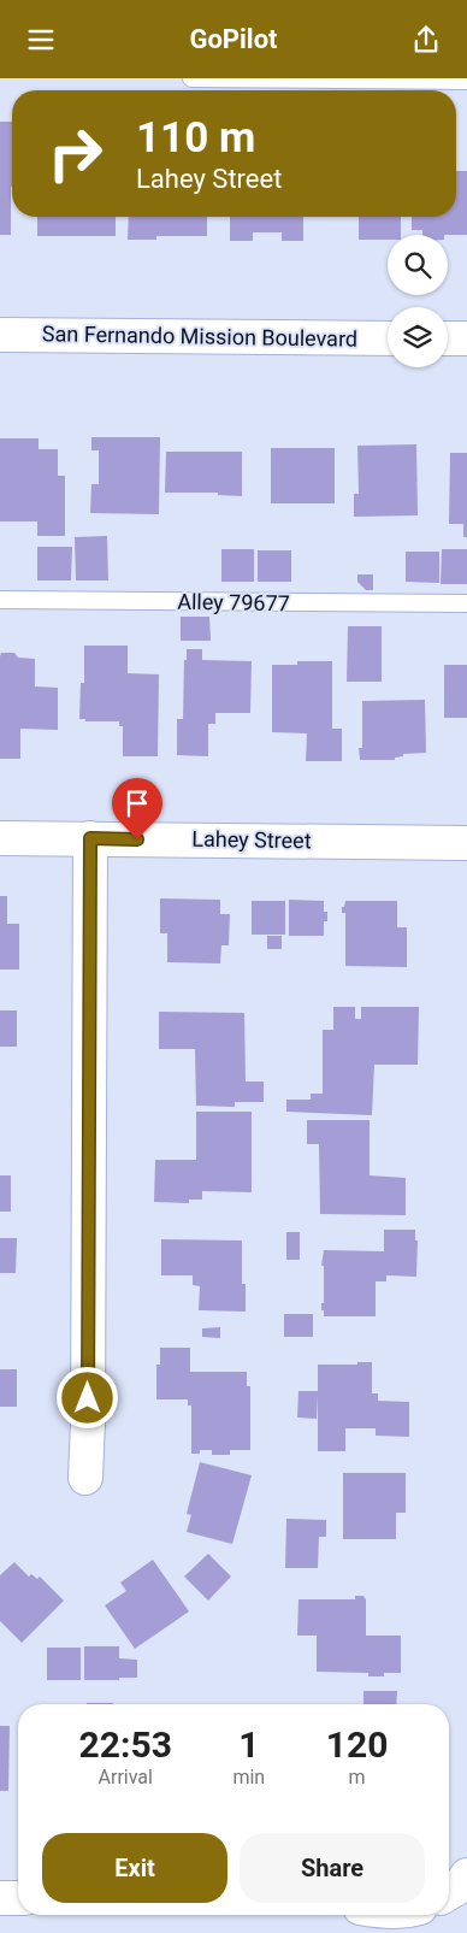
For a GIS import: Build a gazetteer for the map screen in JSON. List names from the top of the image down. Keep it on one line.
{"streets":{"street":["San Fernando Mission Boulevard","Lahey Street"],"lane":["Alley 79677"]},"page":{"header":"GoPilot","turn":["110 m","Lahey Street"],"eta":["22:53","Arrival","1","min","120","m"],"buttons":["Exit","Share"]}}
